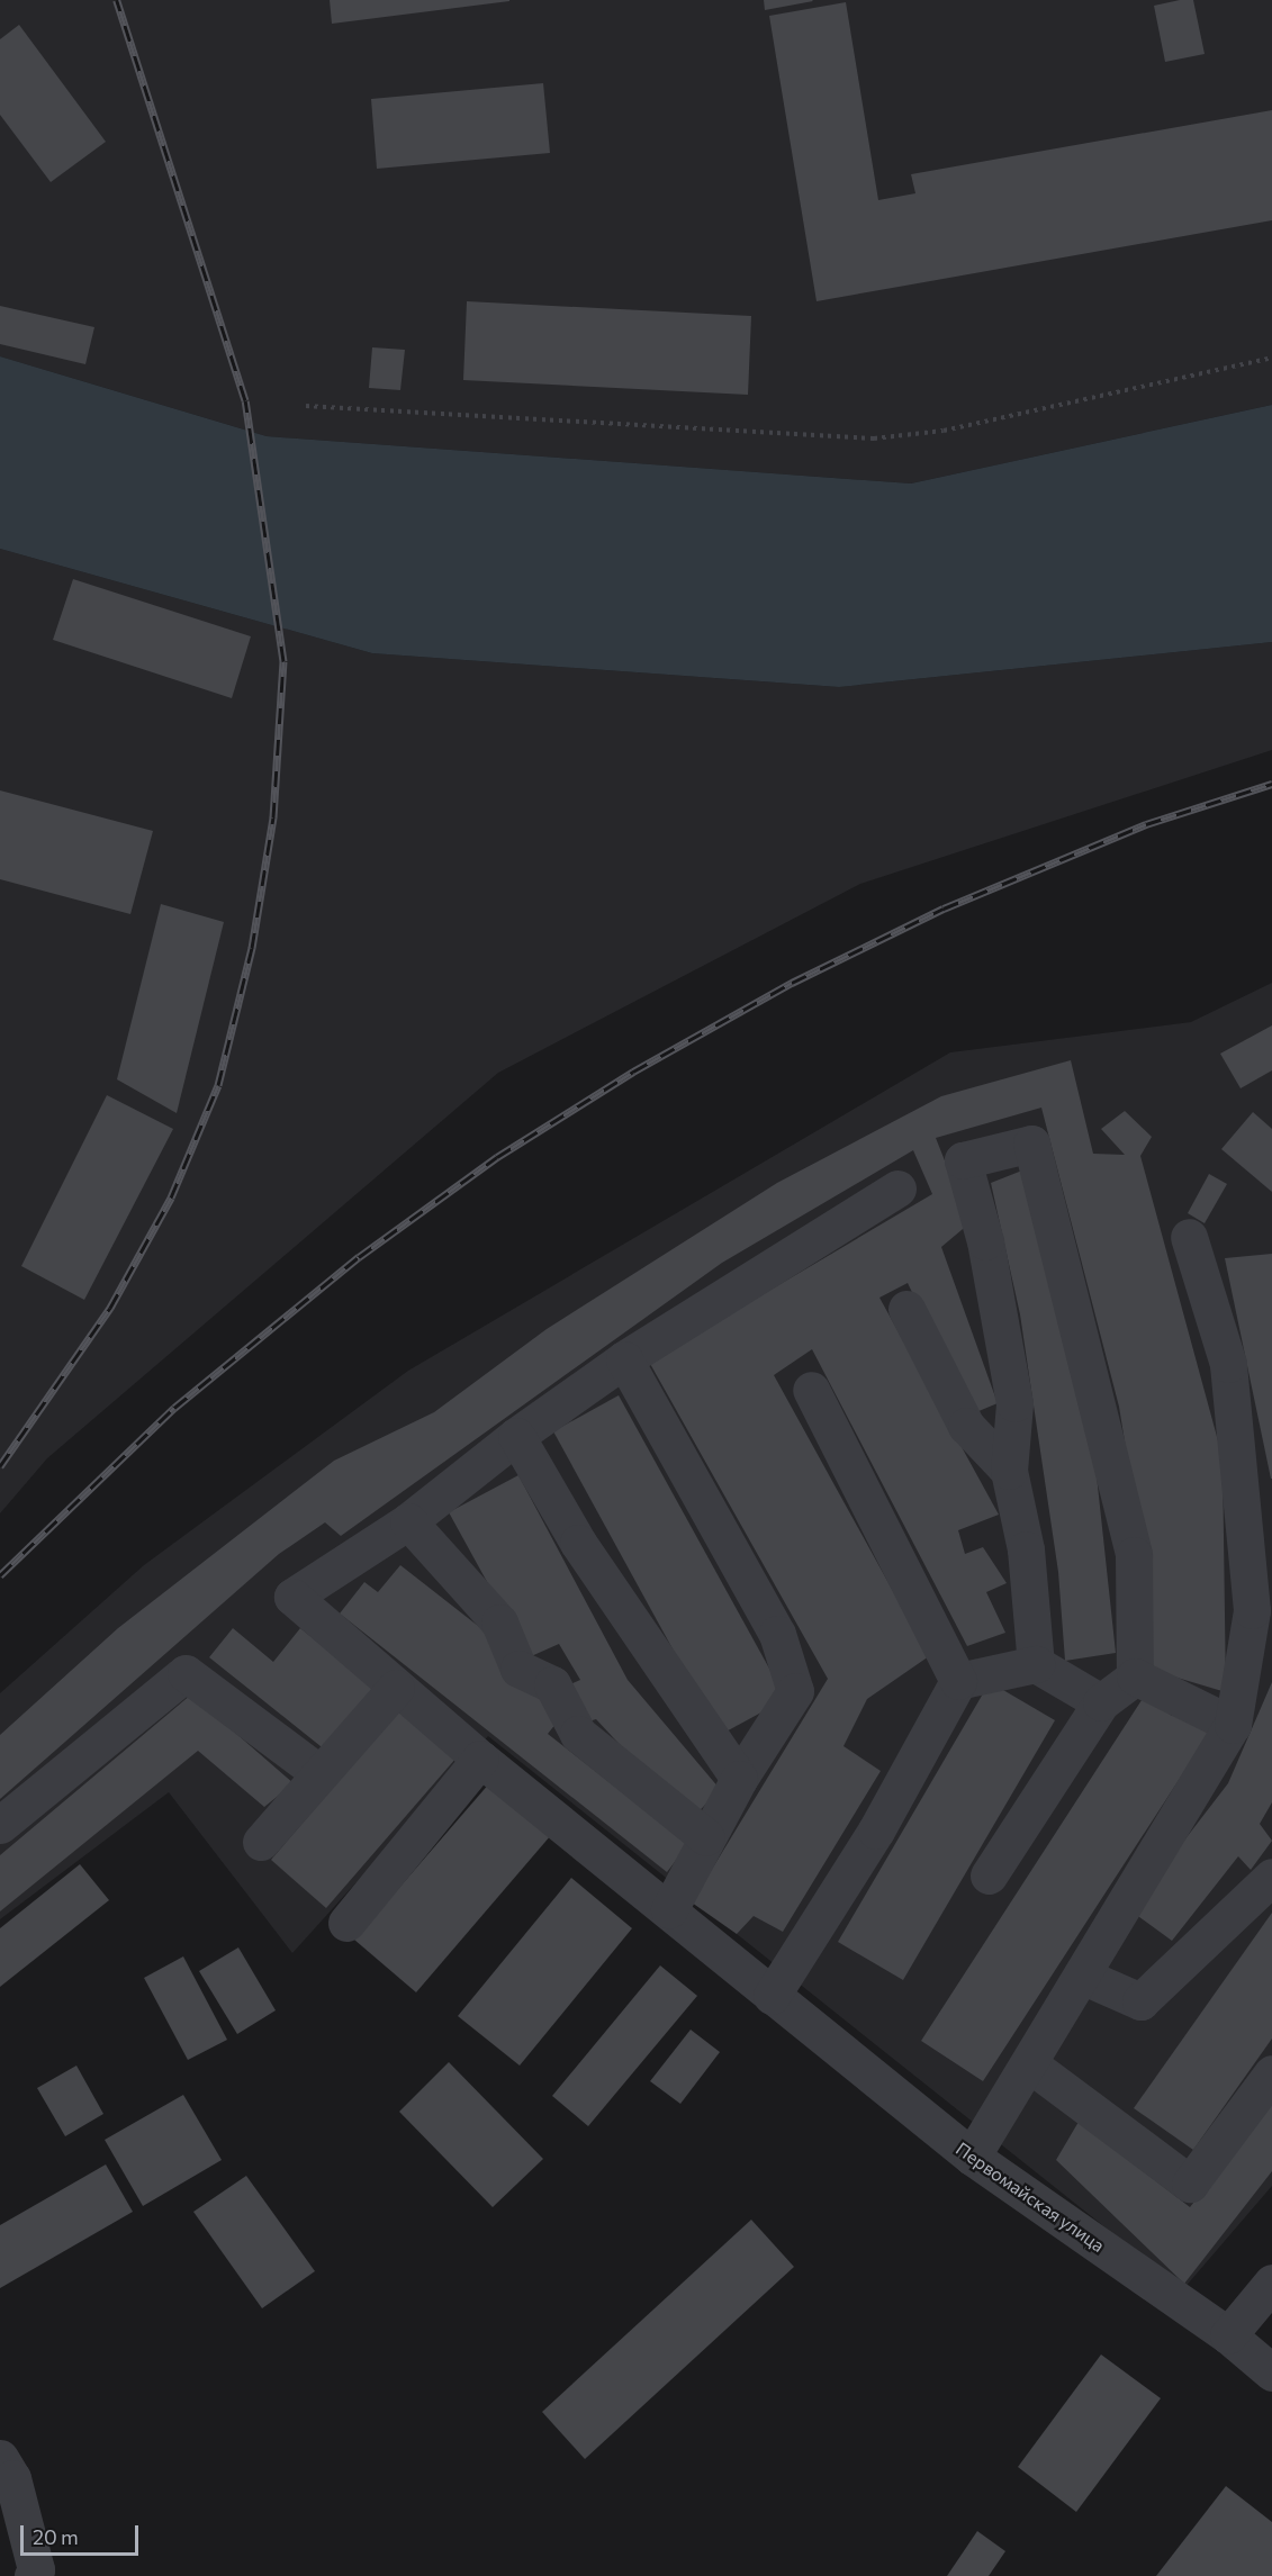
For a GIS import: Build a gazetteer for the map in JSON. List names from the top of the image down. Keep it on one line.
{"streets":{"street":["Первомайская улица"]},"scale_bar":"20 m"}
